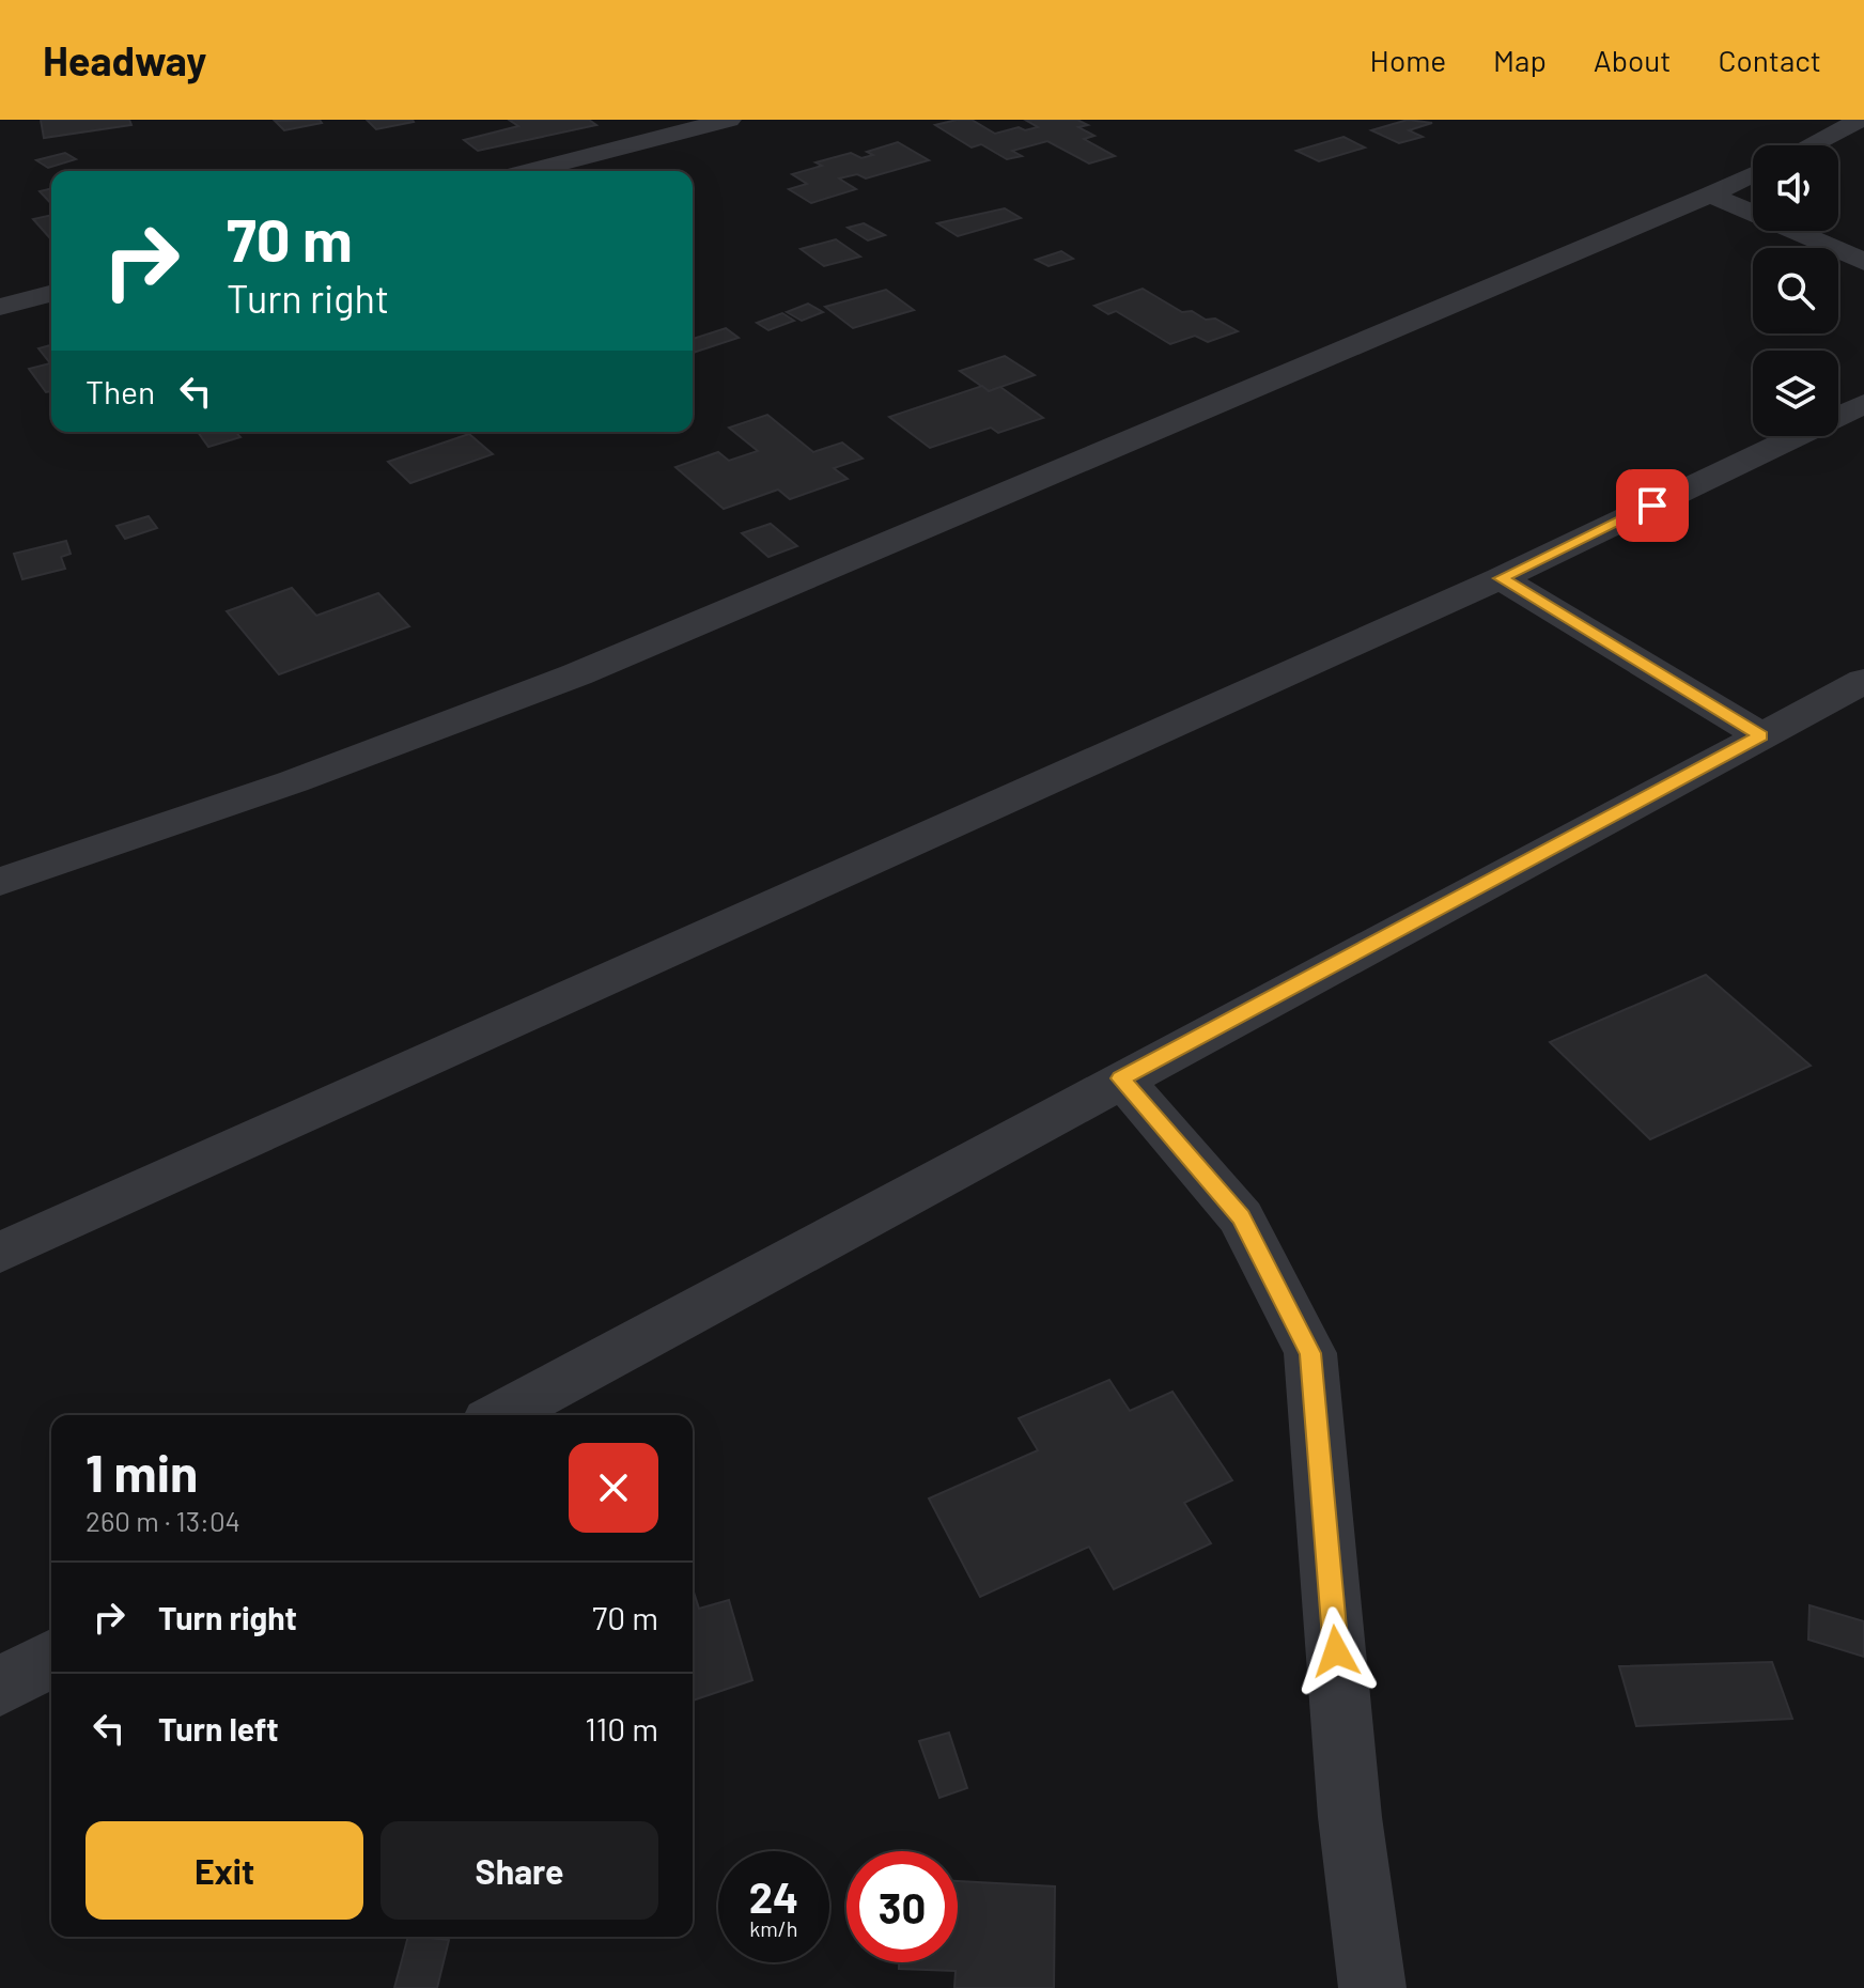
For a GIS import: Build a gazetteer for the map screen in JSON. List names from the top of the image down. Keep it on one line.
{"page":{"header":"Headway","nav":["Home","Map","About","Contact"],"turn":["70 m","Turn right"],"then":"Then","heading":["1 min","260 m · 13:04"],"list":[{"name":"Turn right","value":"70 m"},{"name":"Turn left","value":"110 m"}],"buttons":["Exit","Share"],"speed":"24 km/h","limit":"30"}}
